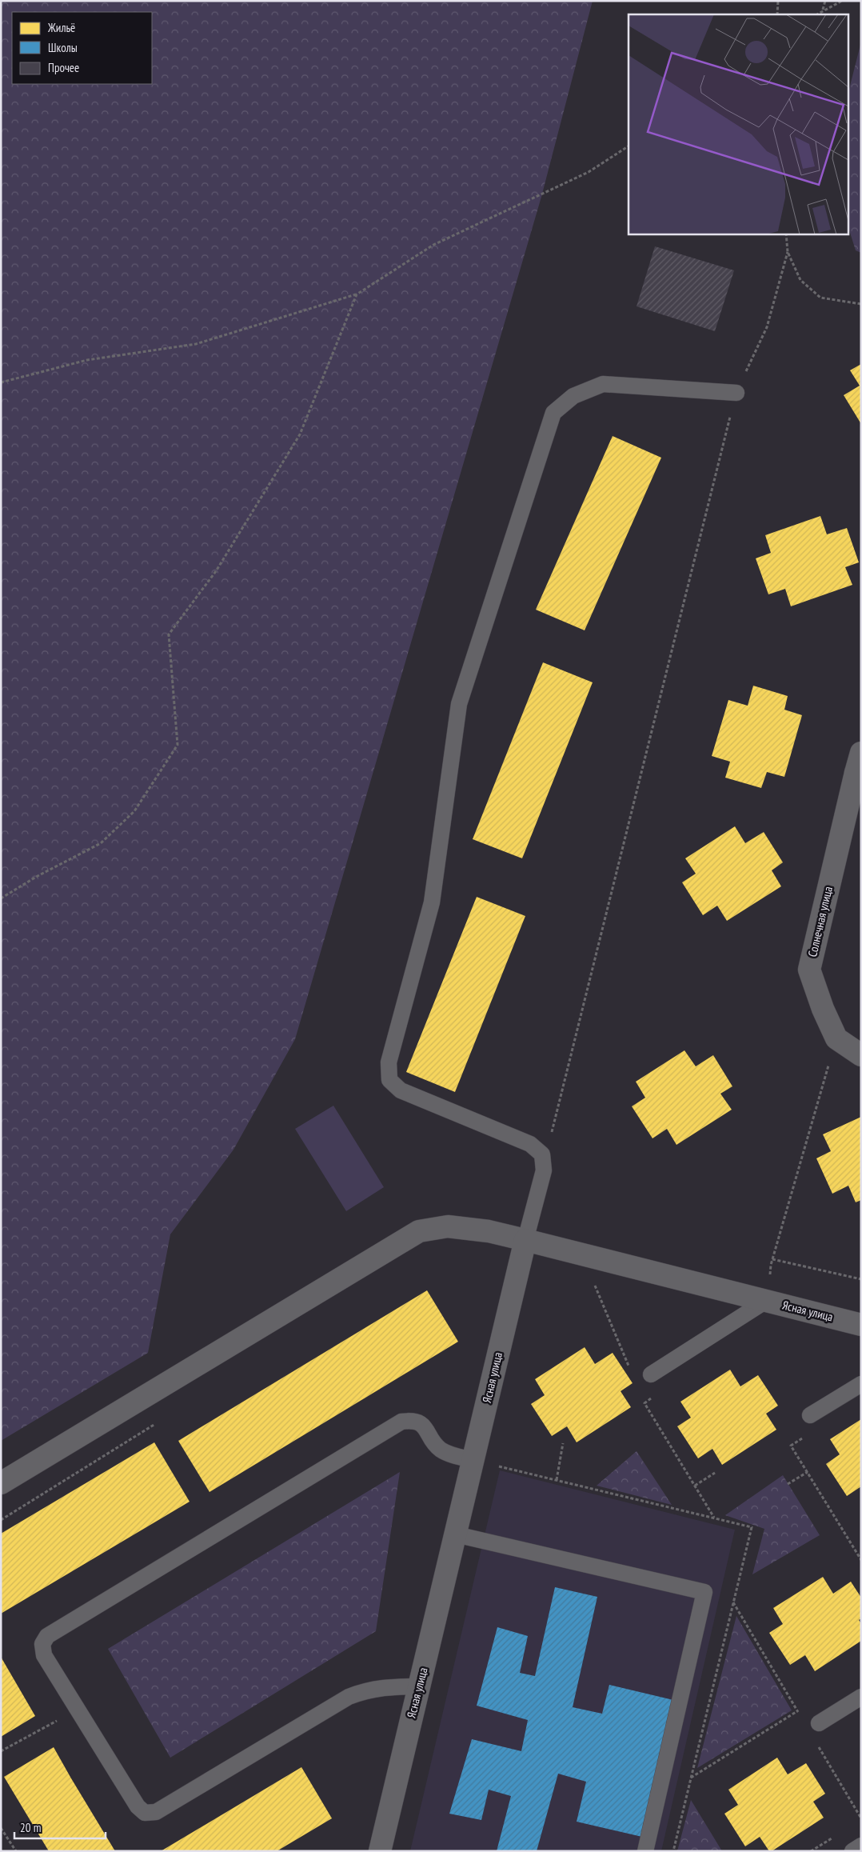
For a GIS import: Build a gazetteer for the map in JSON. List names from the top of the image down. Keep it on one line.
{"streets":{"street":["Солнечная улица","Ясная улица"]},"legend":["Жильё","Школы","Прочее"],"scale_bar":"20 m"}
